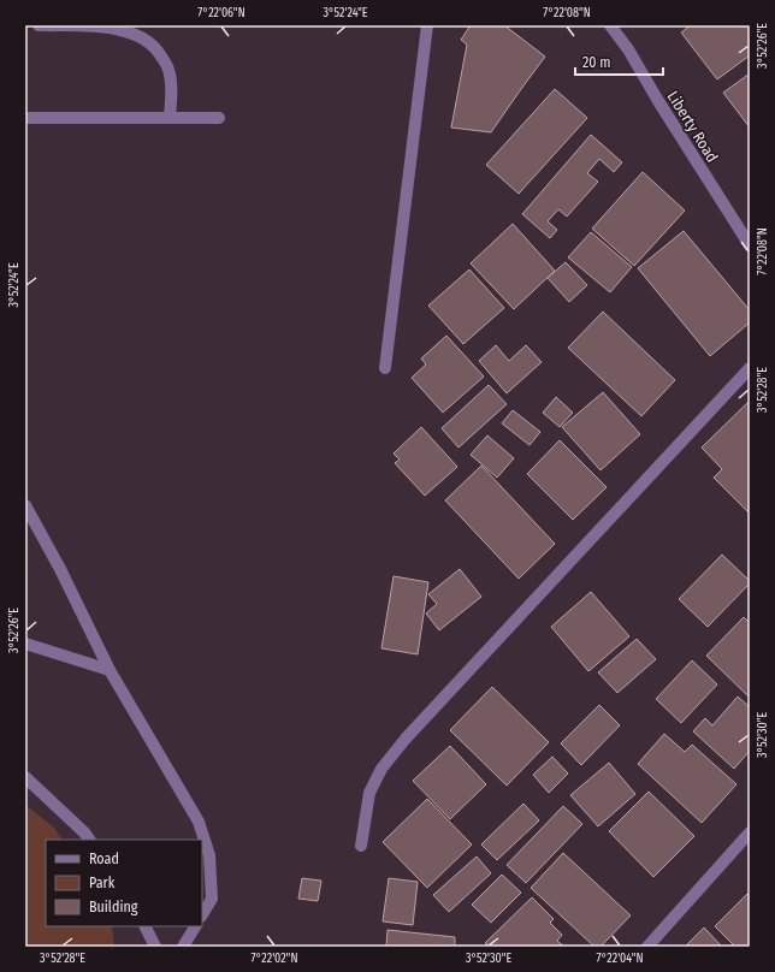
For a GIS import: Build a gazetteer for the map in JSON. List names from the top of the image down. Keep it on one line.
{"streets":{"street":["Liberty Road"]},"legend":["Road","Park","Building"],"scale_bar":"20 m","coordinates":["7°22'06\"N","3°52'24\"E","7°22'08\"N","3°52'26\"E","3°52'28\"E","3°52'30\"E","7°22'02\"N","7°22'04\"N"]}
